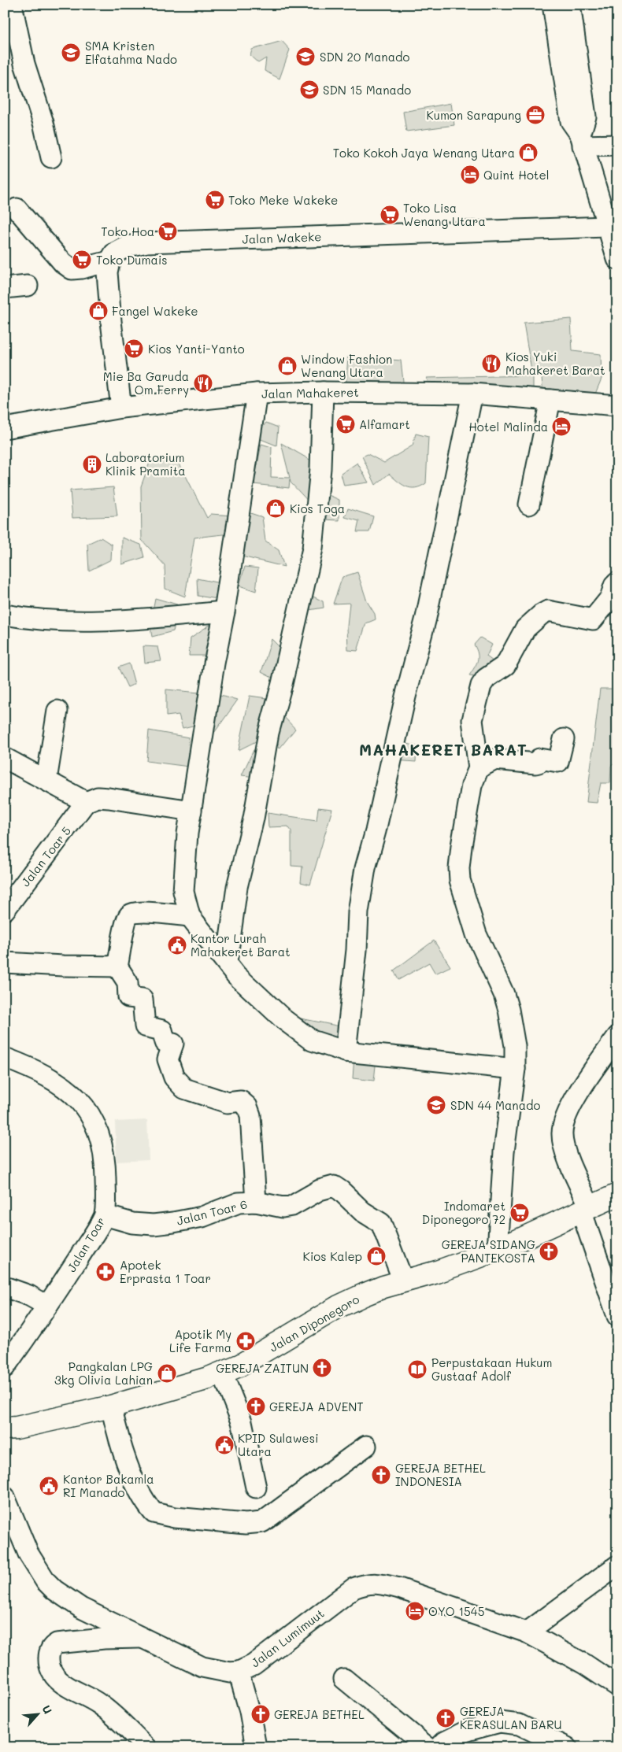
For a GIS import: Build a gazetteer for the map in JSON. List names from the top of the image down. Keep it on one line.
{"streets":{"main road":["Jalan Diponegoro"],"street":["Jalan Wakeke","Jalan Mahakeret","Jalan Toar 5","Jalan Toar 6","Jalan Toar","Jalan Lumimuut"]},"crossings":[["Jalan Toar 6","Jalan Toar"],["Jalan Toar 6","Jalan Diponegoro"]],"districts":["MAHAKERET BARAT"],"places":{"school or university":["SMA Kristen Elfatahma Nado","SDN 20 Manado","SDN 15 Manado","SDN 44 Manado"],"office":["Kumon Sarapung"],"shop":["Toko Kokoh Jaya Wenang Utara","Fangel Wakeke","Window Fashion Wenang Utara","Kios Toga","Kios Kalep","Pangkalan LPG 3kg Olivia Lahian"],"hotel":["Quint Hotel","Hotel Malinda","OYO 1545"],"supermarket":["Toko Meke Wakeke","Toko Lisa Wenang Utara","Toko Hoa","Toko Dumais","Kios Yanti-Yanto","Alfamart","Indomaret Diponegoro 72"],"restaurant":["Kios Yuki Mahakeret Barat","Mie Ba Garuda Om Ferry"],"building":["Laboratorium Klinik Pramita"],"public building":["Kantor Lurah Mahakeret Barat","KPID Sulawesi Utara","Kantor Bakamla RI Manado"],"church":["GEREJA SIDANG PANTEKOSTA","GEREJA ZAITUN","GEREJA ADVENT","GEREJA BETHEL INDONESIA","GEREJA BETHEL","GEREJA KERASULAN BARU"],"pharmacy":["Apotek Erprasta 1 Toar","Apotik My Life Farma"],"library":["Perpustakaan Hukum Gustaaf Adolf"]},"north":"top right"}
